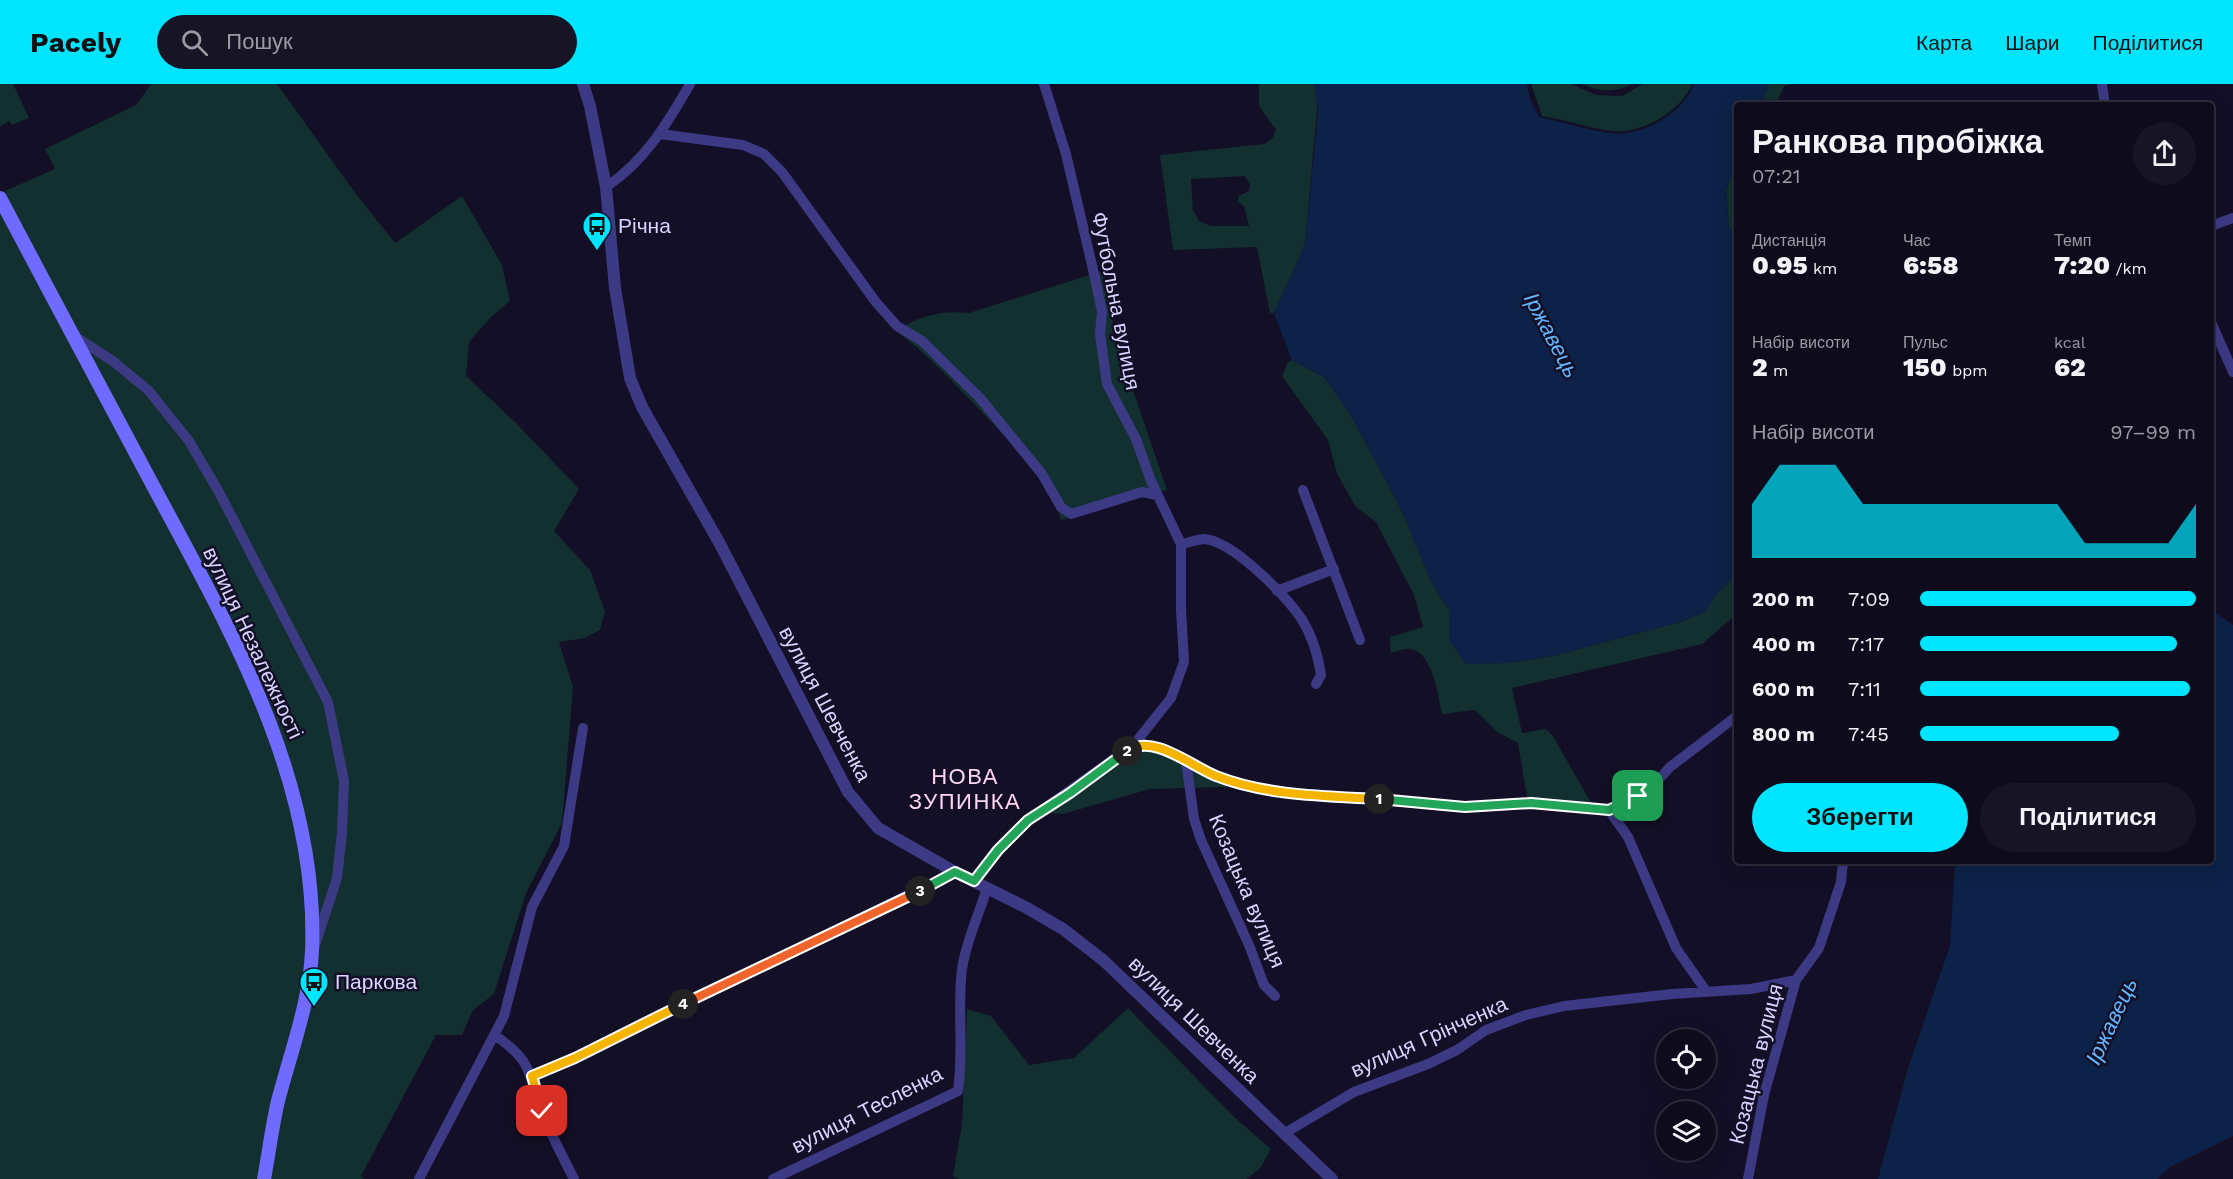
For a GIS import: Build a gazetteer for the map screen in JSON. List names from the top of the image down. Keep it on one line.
{"streets":{"main road":["вулиця Незалежності"],"street":["Футбольна вулиця","вулиця Шевченка","Козацька вулиця","вулиця Грінченка","вулиця Тесленка"]},"crossings":[["вулиця Шевченка","вулиця Грінченка"],["вулиця Шевченка","вулиця Тесленка"],["Козацька вулиця","вулиця Грінченка"]],"districts":["НОВА ЗУПИНКА"],"water":["Іржавець"],"places":{"bus stop":["Річна","Паркова"]},"page":{"header":"Pacely","search":"Пошук","nav":["Карта","Шари","Поділитися"],"heading":["Ранкова пробіжка","07:21"],"stats":[["Дистанція","0.95 km"],["Час","6:58"],["Темп","7:20 /km"],["Набір висоти","2 m"],["Пульс","150 bpm"],["kcal","62"]],"chart":["Набір висоти","97–99 m"],"list":[{"name":"200 m","note":"7:09"},{"name":"400 m","note":"7:17"},{"name":"600 m","note":"7:11"},{"name":"800 m","note":"7:45"}],"pins":["2","1","3","4"],"buttons":["Зберегти","Поділитися"]}}
